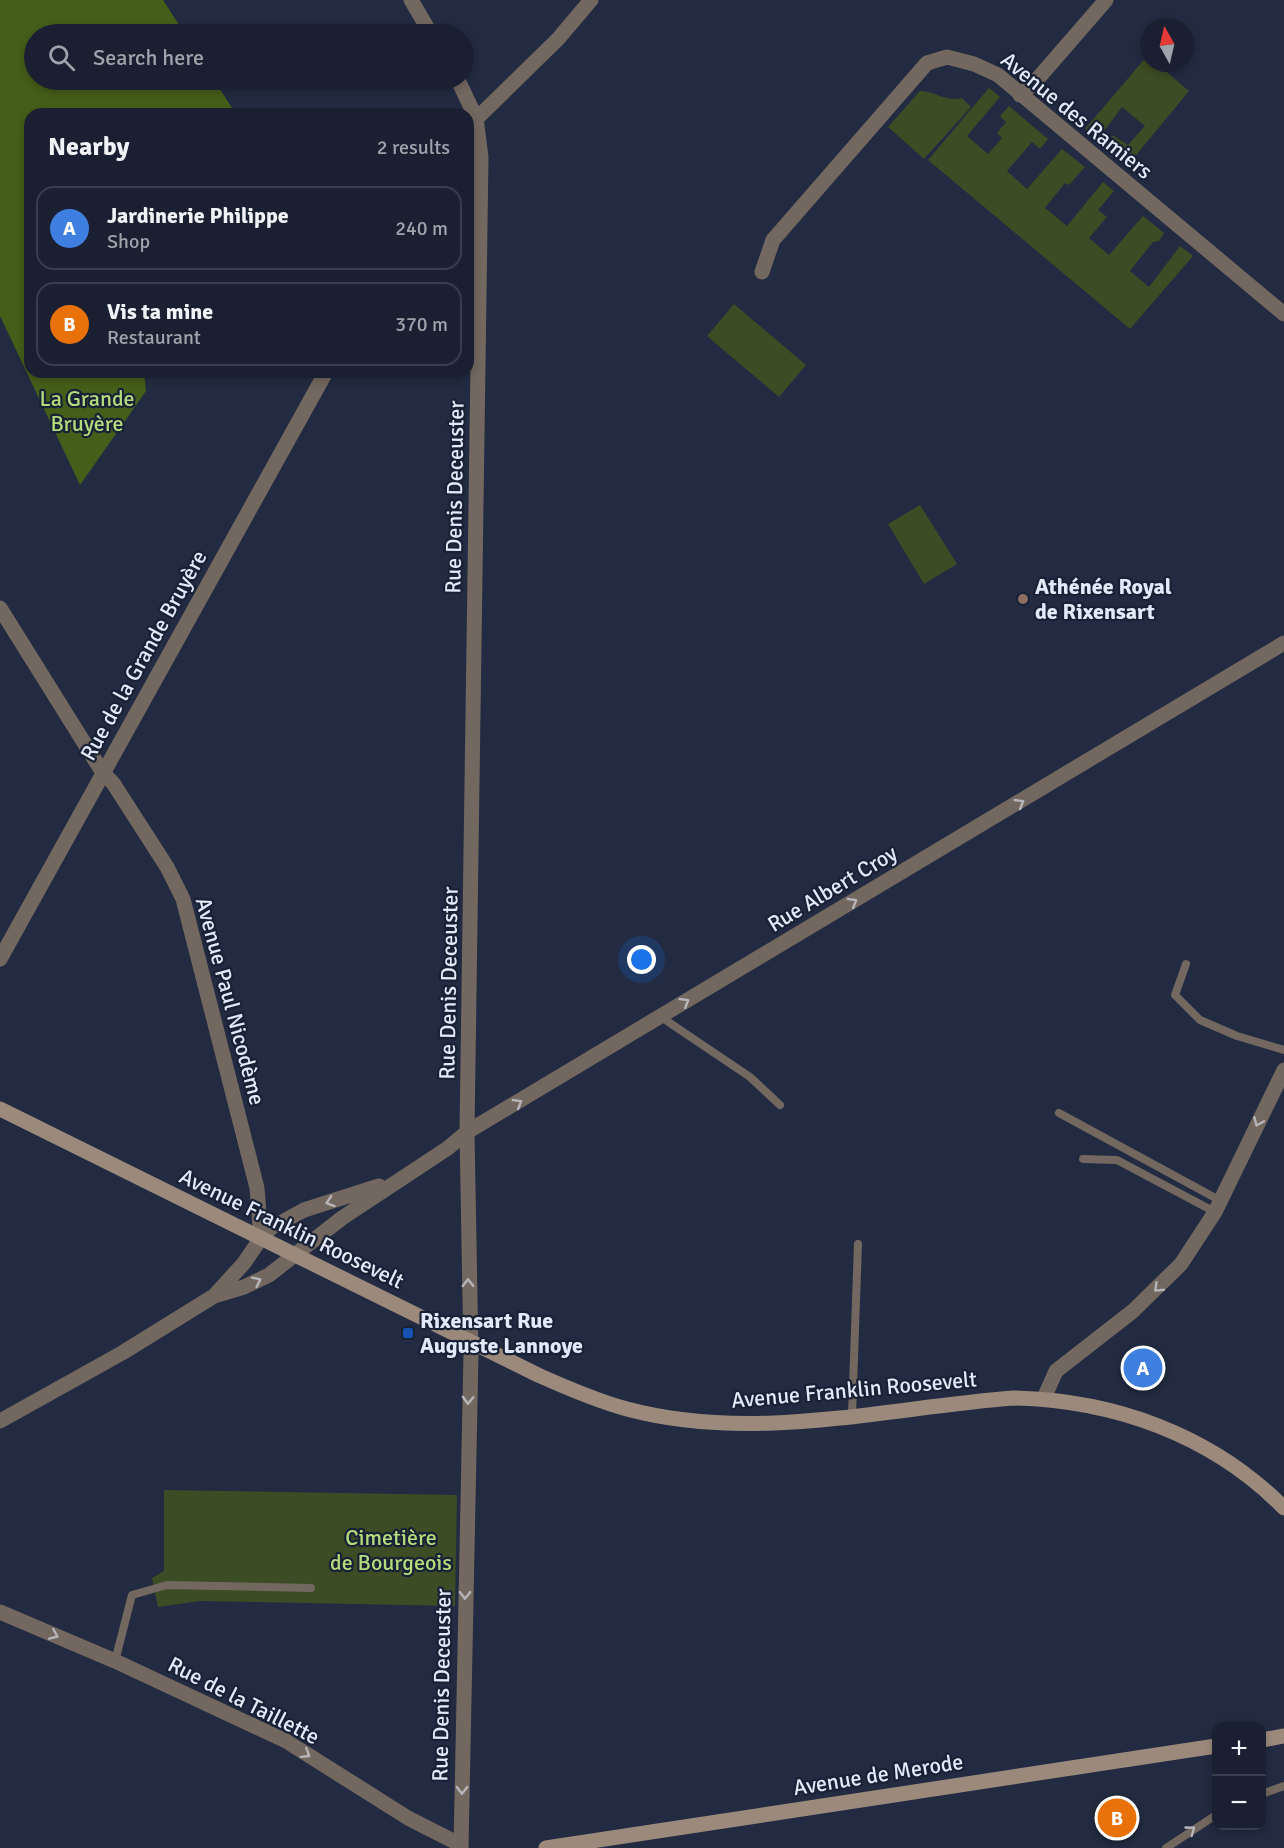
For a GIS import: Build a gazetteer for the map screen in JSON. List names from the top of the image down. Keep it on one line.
{"streets":{"main road":["Avenue Franklin Roosevelt","Avenue de Merode"],"street":["Avenue des Ramiers","Rue Denis Deceuster","Rue de la Grande Bruyère","Rue Albert Croy","Avenue Paul Nicodème","Rue de la Taillette"]},"crossings":[["Rue Denis Deceuster","Rue Albert Croy"],["Rue Denis Deceuster","Avenue Franklin Roosevelt"],["Rue Denis Deceuster","Rue de la Taillette"],["Rue de la Grande Bruyère","Avenue Paul Nicodème"],["Rue Albert Croy","Avenue Paul Nicodème"],["Rue Albert Croy","Avenue Franklin Roosevelt"],["Avenue Paul Nicodème","Avenue Franklin Roosevelt"]],"one_way":["Rue de la Taillette"],"parks":["La Grande Bruyère","Cimetière de Bourgeois"],"places":{"other":["Athénée Royal de Rixensart"],"transit":["Rixensart Rue Auguste Lannoye"]},"north":"top","page":{"search":"Search here","heading":["Nearby","2 results"],"list":[{"mark":"A","name":"Jardinerie Philippe","note":"Shop","value":"240 m"},{"mark":"B","name":"Vis ta mine","note":"Restaurant","value":"370 m"}],"pins":["A","B"],"map_buttons":["+","−"]}}
